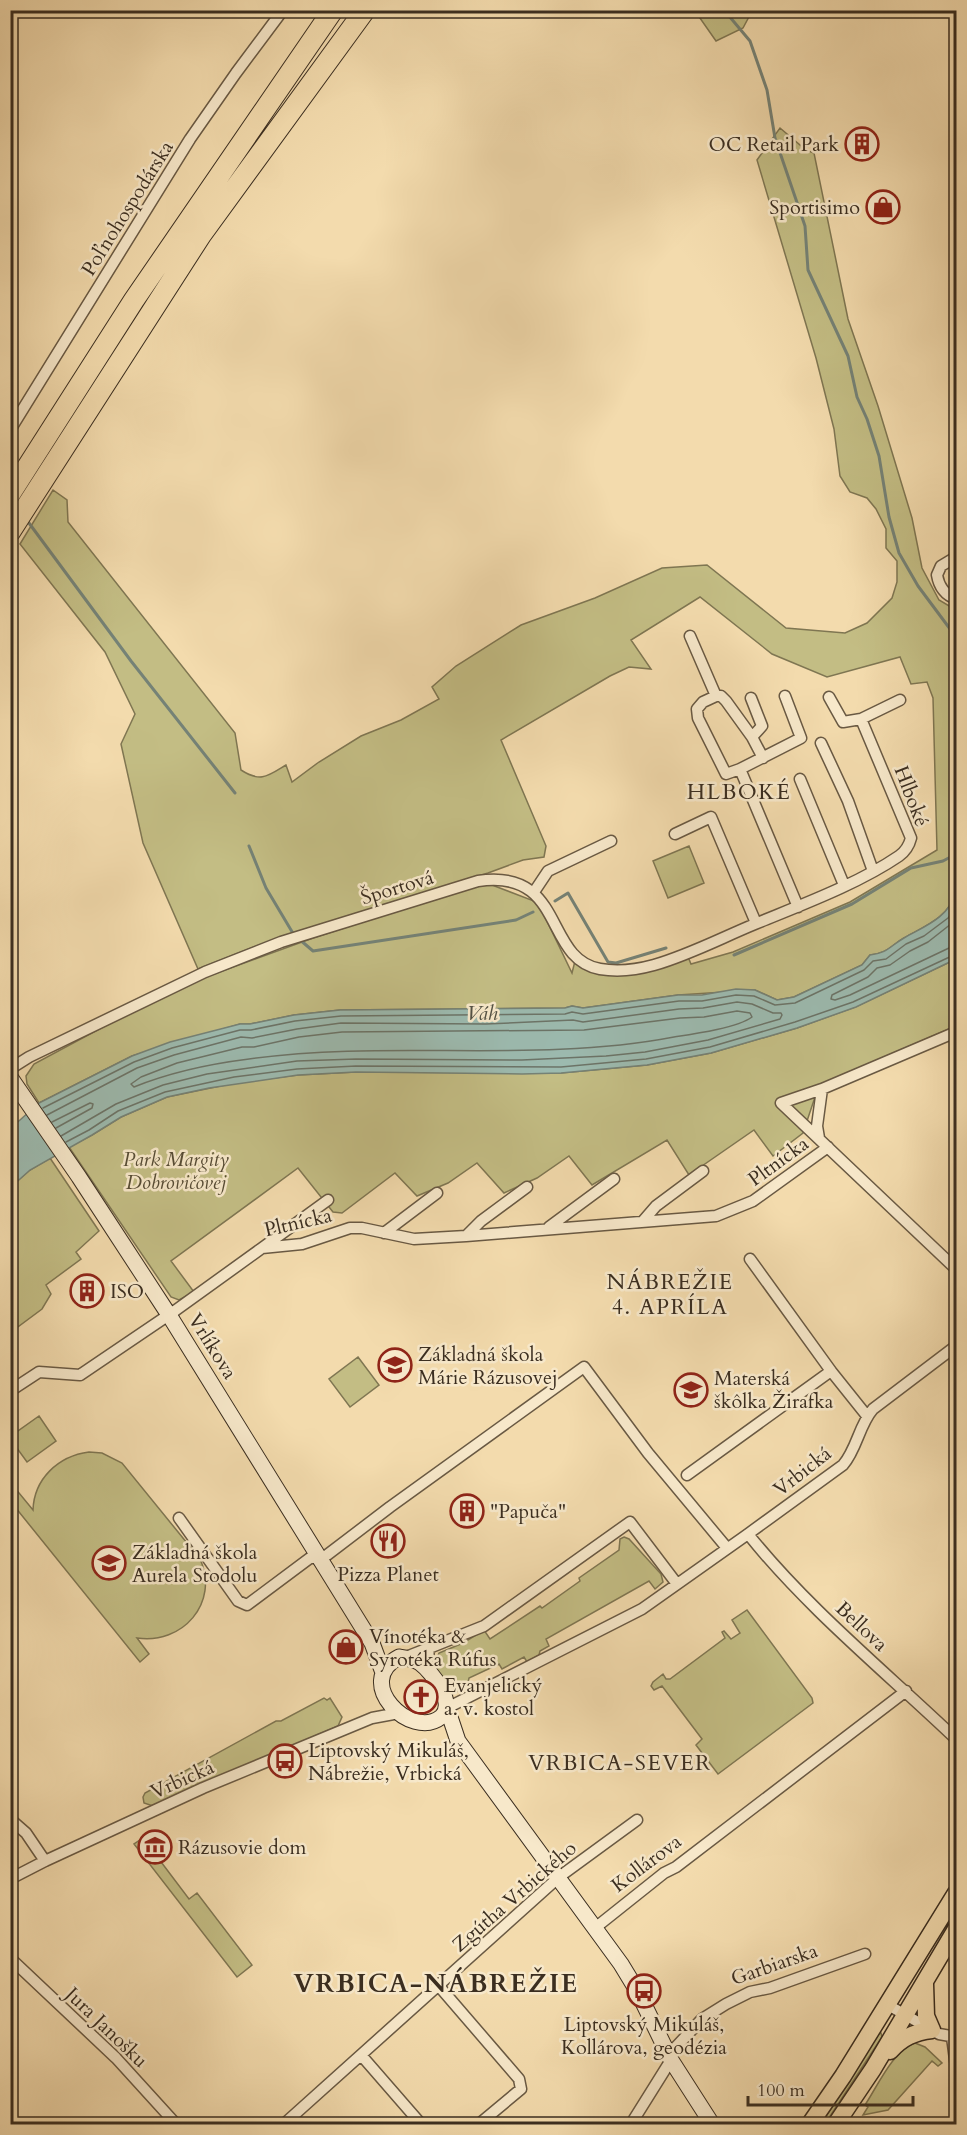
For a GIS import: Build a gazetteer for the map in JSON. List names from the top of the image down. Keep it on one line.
{"streets":{"street":["Poľnohospodárska","Hlboké","Športová","Pltnícka","Vrlíkova","Vrbická","Bellova","Kollárova","Zgútha Vrbického","Garbiarska","Jura Janošku"]},"crossings":[["Pltnícka","Vrlíkova"],["Vrlíkova","Vrbická"],["Vrbická","Bellova"],["Bellova","Kollárova"]],"districts":["HLBOKÉ","NÁBREŽIE 4. APRÍLA","VRBICA-SEVER","VRBICA-NÁBREŽIE"],"water":["Váh"],"parks":["Park Margity Dobrovičovej"],"places":{"building":["OC Retail Park","ISO","\"Papuča\""],"shop":["Sportisimo","Vínotéka & Syrotéka Rúfus"],"school or university":["Základná škola Márie Rázusovej","Materská škôlka Žirafka","Základná škola Aurela Stodolu"],"restaurant":["Pizza Planet"],"church":["Evanjelický a. v. kostol"],"bus stop":["Liptovský Mikuláš, Nábrežie, Vrbická","Liptovský Mikuláš, Kollárova, geodézia"],"museum":["Rázusovie dom"]},"scale_bar":"100 m"}
